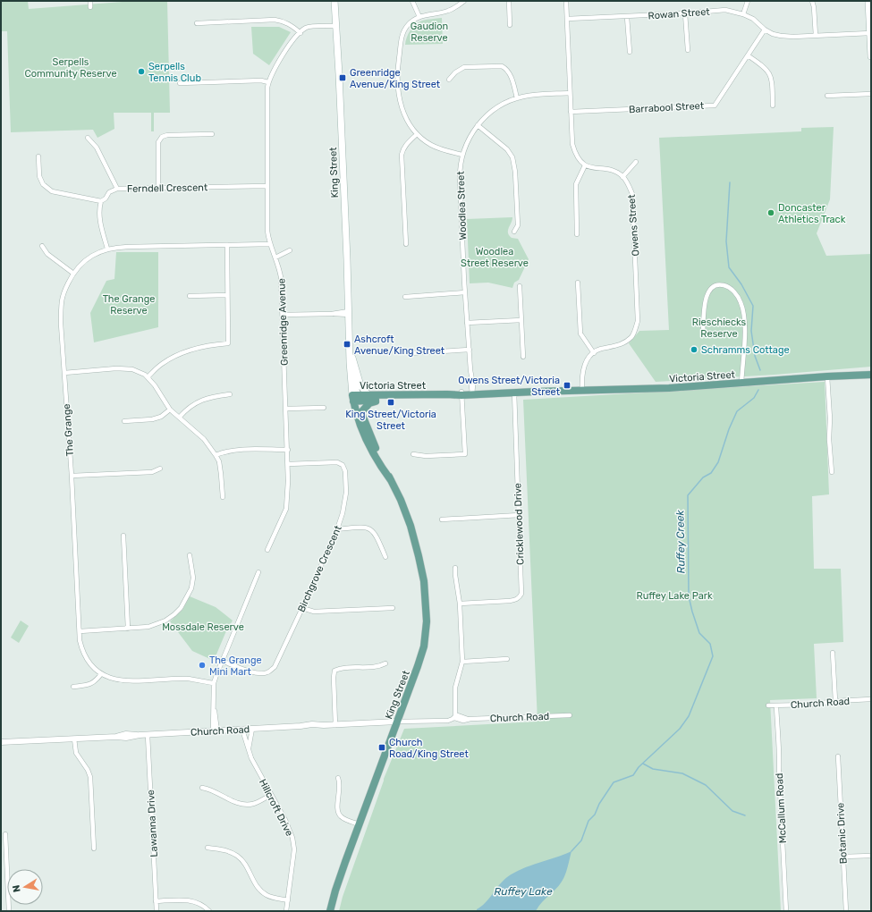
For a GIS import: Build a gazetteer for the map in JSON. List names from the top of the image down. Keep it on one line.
{"streets":{"main road":["King Street","Victoria Street"],"street":["Rowan Street","Barrabool Street","Ferndell Crescent","Woodlea Street","Owens Street","Greenridge Avenue","The Grange","Cricklewood Drive","Birchgrove Crescent","Church Road","Hillcroft Drive","McCallum Road","Lawanna Drive","Botanic Drive"]},"crossings":[["Rowan Street","Barrabool Street"],["King Street","Greenridge Avenue"],["King Street","Victoria Street"],["King Street","Church Road"],["Ferndell Crescent","Greenridge Avenue"],["Woodlea Street","Victoria Street"],["Greenridge Avenue","The Grange"],["Greenridge Avenue","Birchgrove Crescent"],["Victoria Street","Cricklewood Drive"],["Church Road","Hillcroft Drive"],["Church Road","McCallum Road"],["Church Road","Lawanna Drive"]],"water":["Ruffey Creek","Ruffey Lake"],"parks":["Gaudion Reserve","Serpells Community Reserve","Woodlea Street Reserve","The Grange Reserve","Rieschiecks Reserve","Ruffey Lake Park","Mossdale Reserve"],"places":{"other":["Serpells Tennis Club","Doncaster Athletics Track","Schramms Cottage","The Grange Mini Mart"],"transit":["Greenridge Avenue/King Street","Ashcroft Avenue/King Street","Owens Street/Victoria Street","King Street/Victoria Street","Church Road/King Street"]},"north":"left"}
